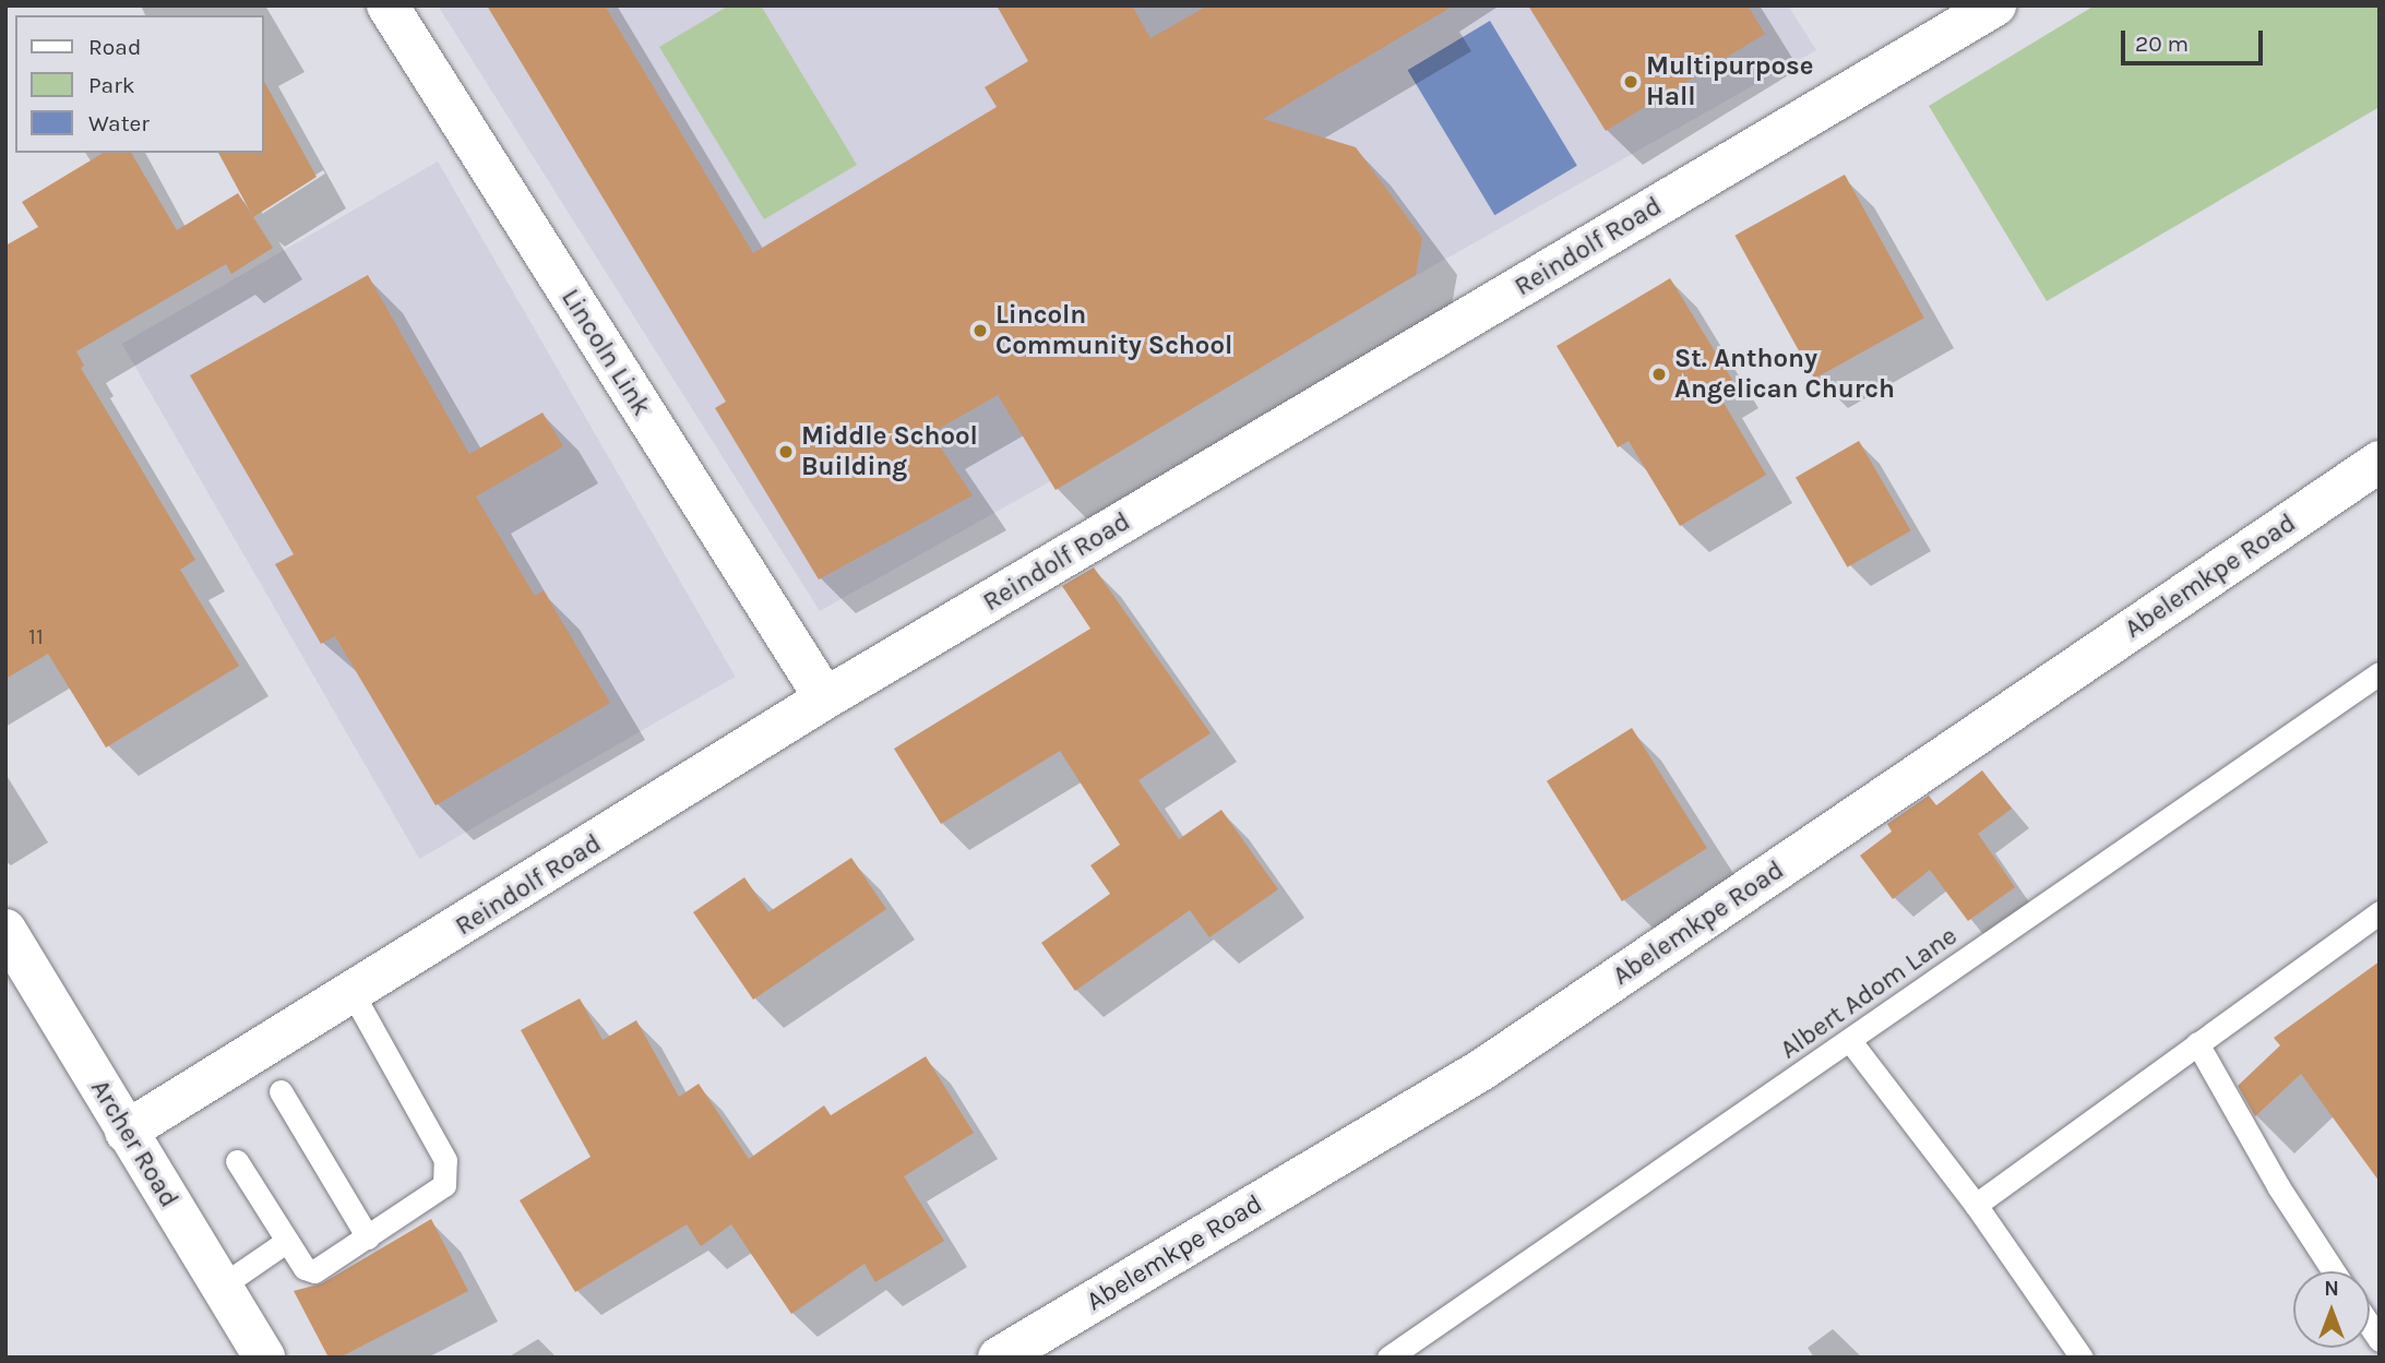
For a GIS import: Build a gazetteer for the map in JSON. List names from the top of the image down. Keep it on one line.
{"streets":{"street":["Reindolf Road","Lincoln Link","Abelemkpe Road","Archer Road"],"lane":["Albert Adom Lane"]},"crossings":[["Reindolf Road","Lincoln Link"],["Reindolf Road","Archer Road"]],"places":["Multipurpose Hall","Lincoln Community School","St. Anthony Angelican Church","Middle School Building"],"house_numbers":["11"],"legend":["Road","Park","Water"],"scale_bar":"20 m","north":"top"}
